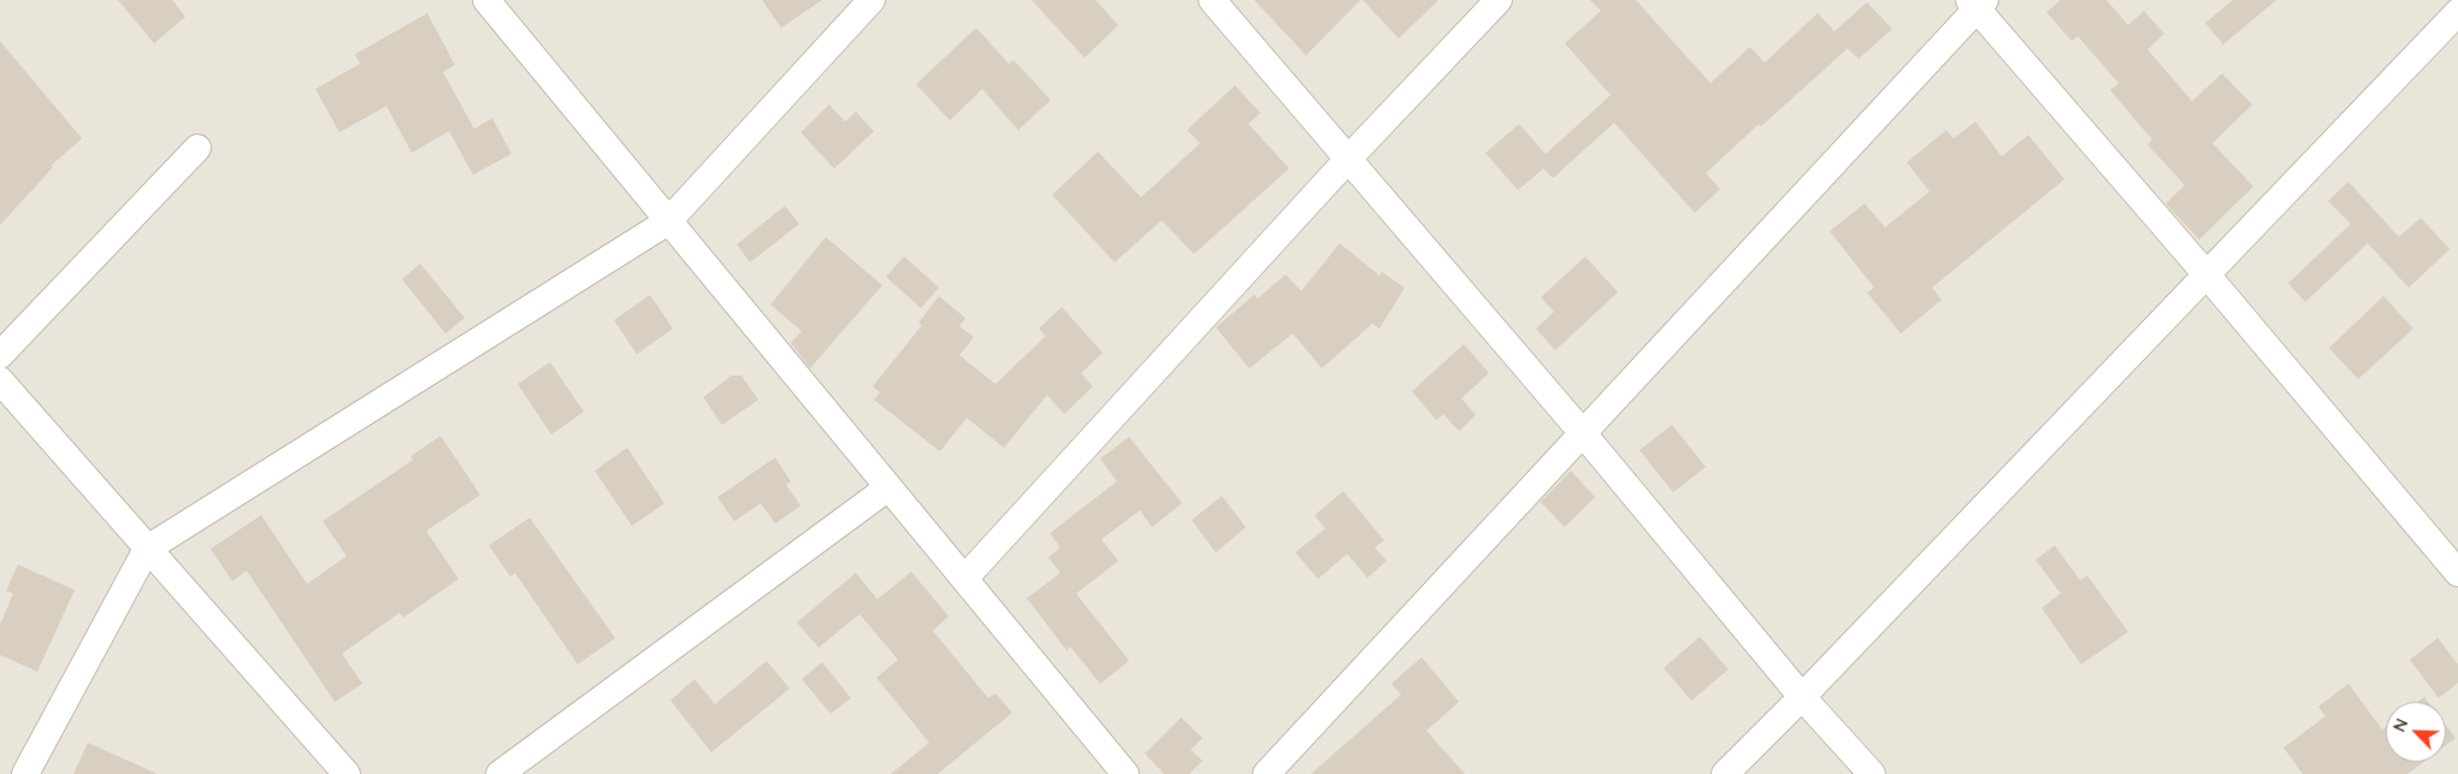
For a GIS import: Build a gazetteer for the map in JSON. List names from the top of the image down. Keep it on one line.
{"north":"top left"}
